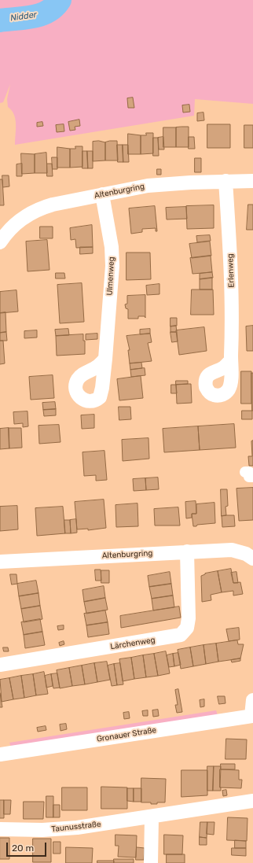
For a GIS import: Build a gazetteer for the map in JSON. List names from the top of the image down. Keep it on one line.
{"streets":{"street":["Altenburgring","Erlenweg","Ulmenweg","Lärchenweg","Gronauer Straße","Taunusstraße"]},"crossings":[["Altenburgring","Erlenweg"],["Altenburgring","Ulmenweg"],["Altenburgring","Lärchenweg"]],"water":["Nidder"],"scale_bar":"20 m"}
